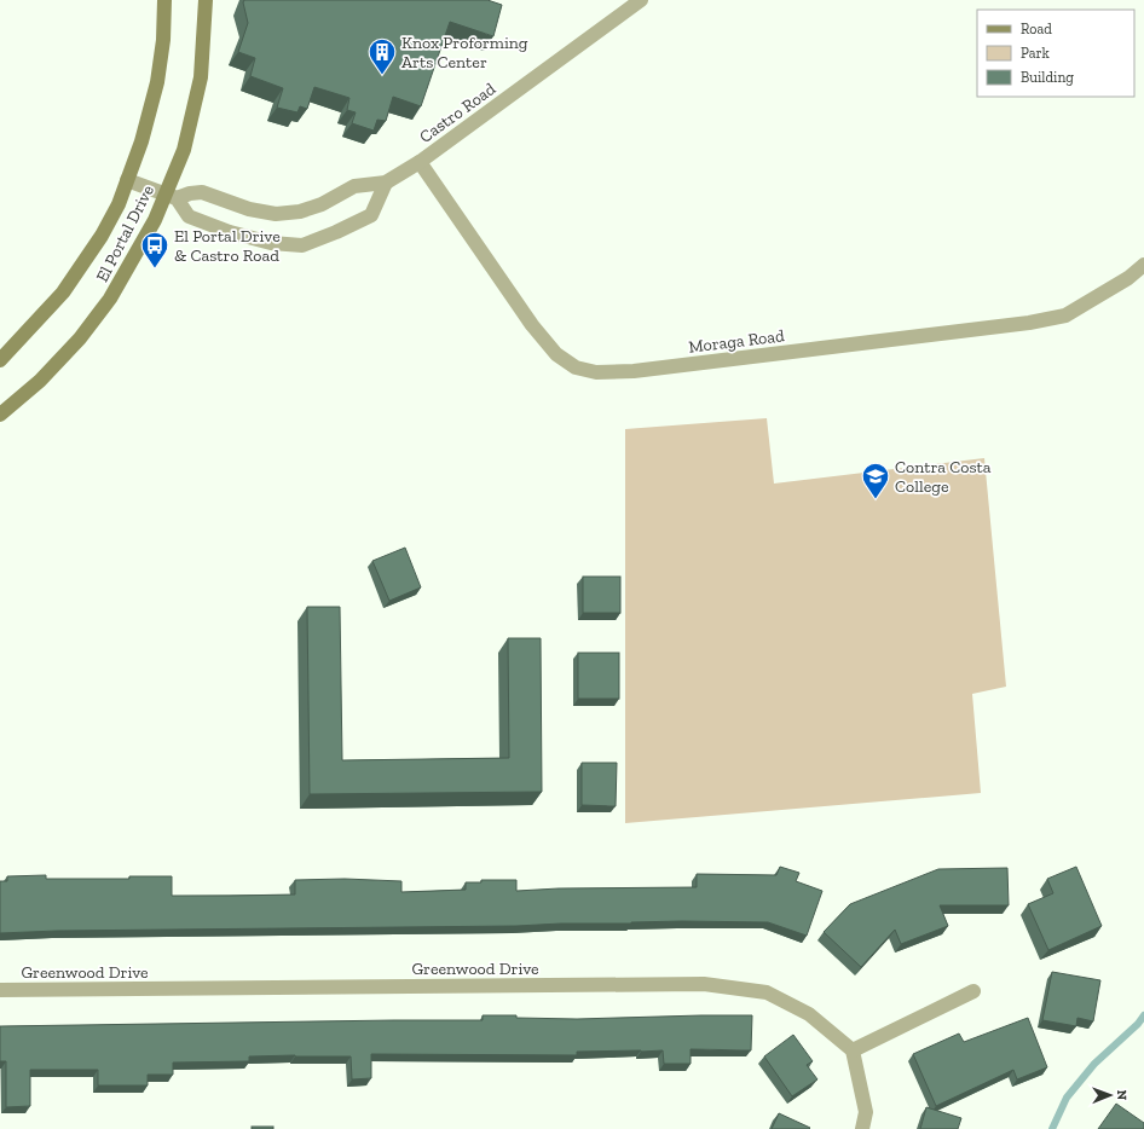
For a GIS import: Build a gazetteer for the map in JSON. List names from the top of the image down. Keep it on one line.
{"streets":{"main road":["El Portal Drive"],"street":["Castro Road","Moraga Road","Greenwood Drive"]},"crossings":[["Castro Road","El Portal Drive"],["Castro Road","Moraga Road"]],"places":{"building":["Knox Proforming Arts Center"],"bus stop":["El Portal Drive & Castro Road"],"school or university":["Contra Costa College"]},"legend":["Road","Park","Building"],"north":"right"}
